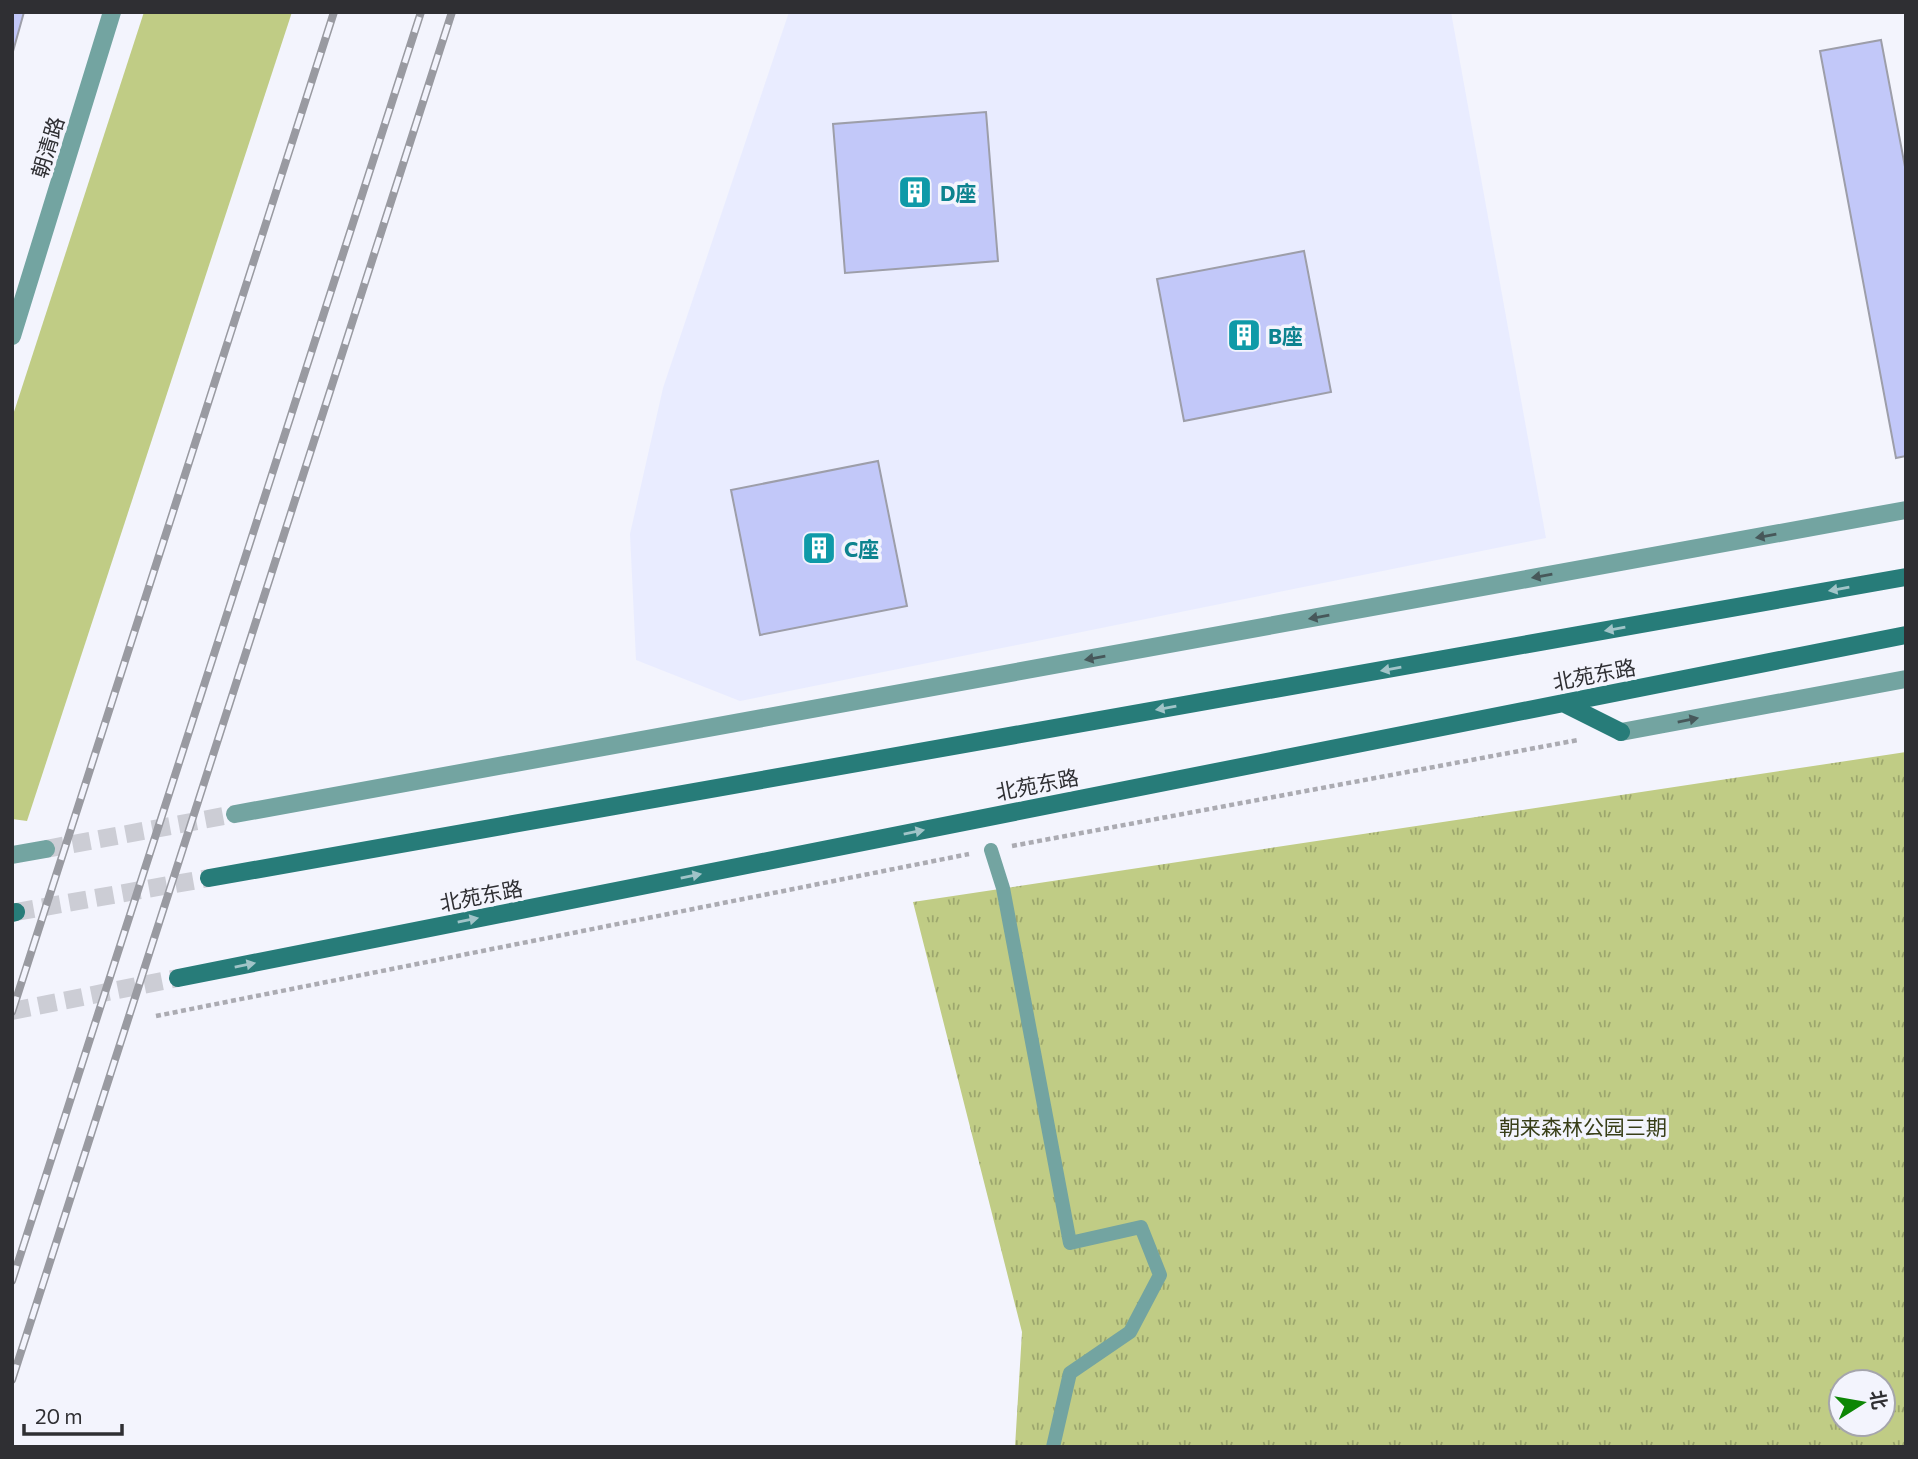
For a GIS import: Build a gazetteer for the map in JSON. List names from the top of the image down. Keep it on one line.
{"streets":{"main road":["北苑东路"],"street":["朝清路"]},"parks":["朝来森林公园三期"],"places":{"building":["D座","B座","C座"]},"scale_bar":"20 m","north":"right"}
